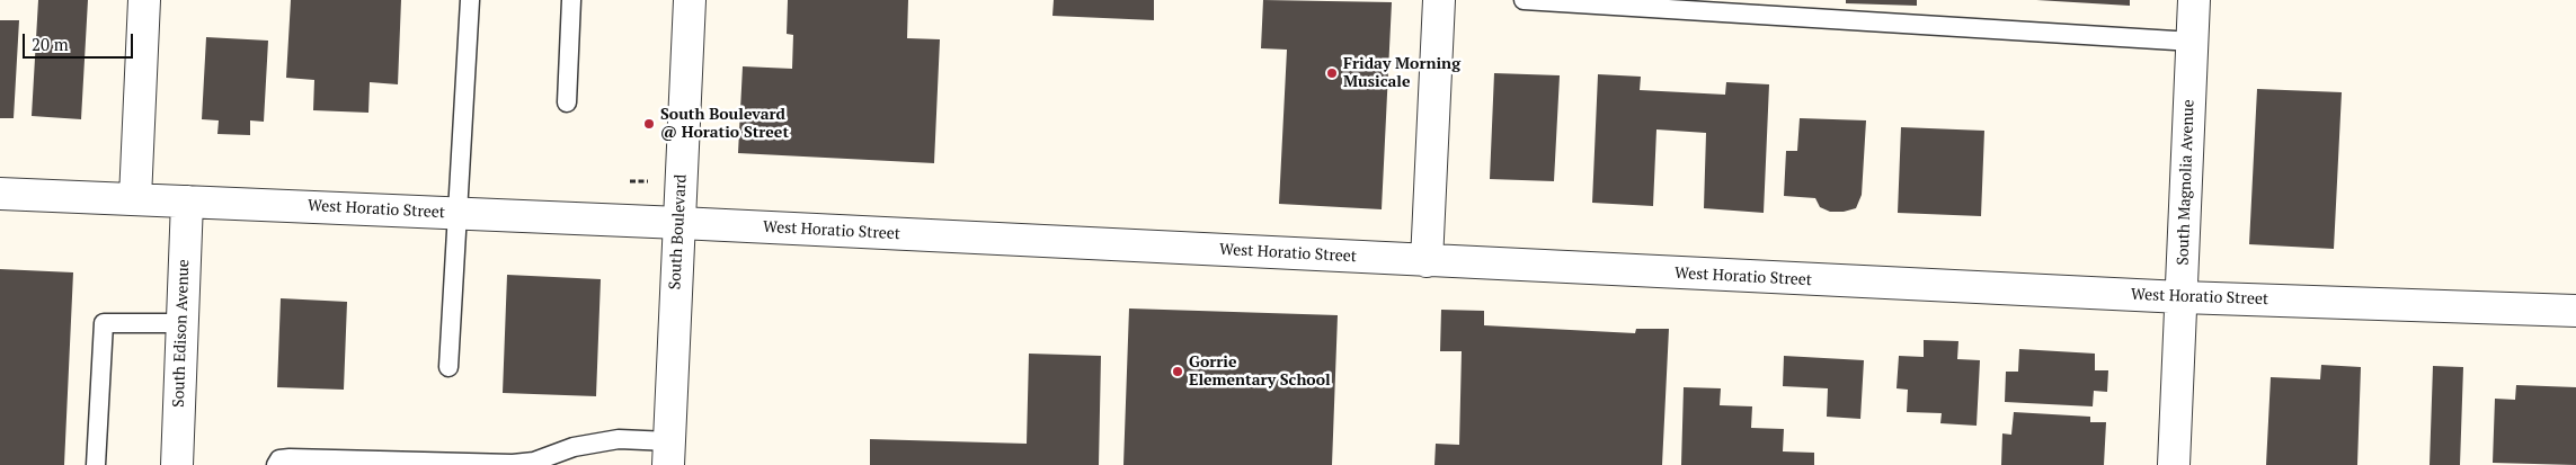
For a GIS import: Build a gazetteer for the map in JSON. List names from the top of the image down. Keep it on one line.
{"streets":{"street":["South Magnolia Avenue","West Horatio Street","South Boulevard","South Edison Avenue"]},"crossings":[["South Magnolia Avenue","West Horatio Street"],["West Horatio Street","South Boulevard"],["West Horatio Street","South Edison Avenue"]],"places":["Friday Morning Musicale","South Boulevard @ Horatio Street","Gorrie Elementary School"],"scale_bar":"20 m"}
